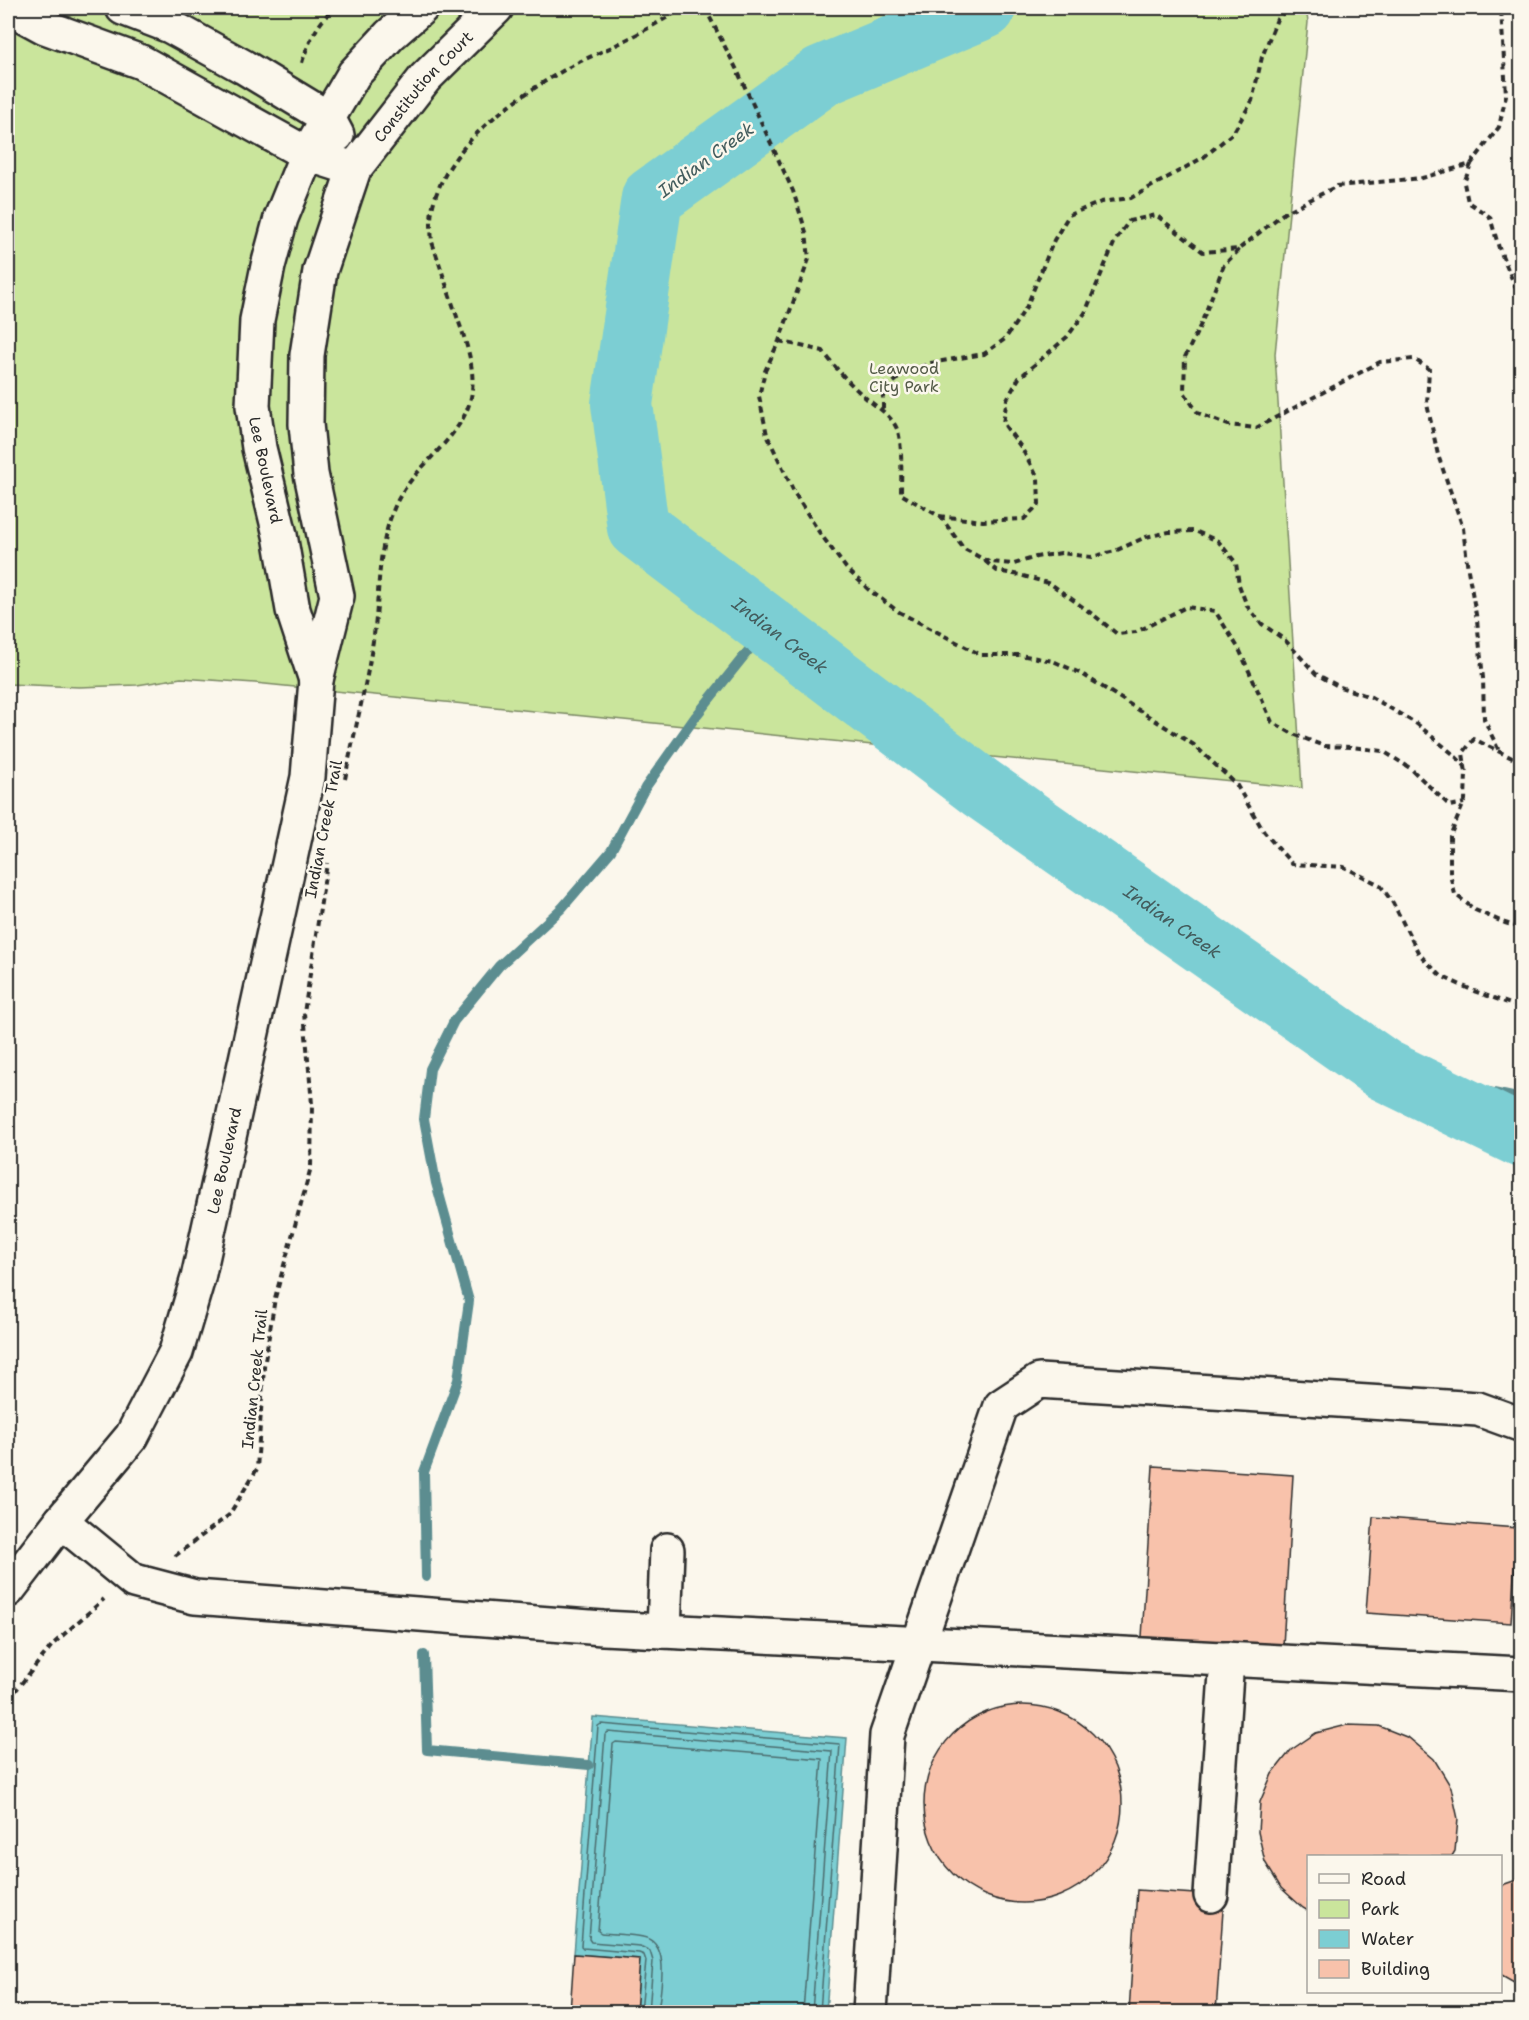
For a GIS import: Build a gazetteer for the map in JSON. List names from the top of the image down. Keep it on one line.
{"streets":{"street":["Constitution Court","Lee Boulevard"],"path":["Indian Creek Trail"]},"crossings":[["Constitution Court","Lee Boulevard"]],"water":["Indian Creek"],"parks":["Leawood City Park"],"legend":["Road","Park","Water","Building"]}
